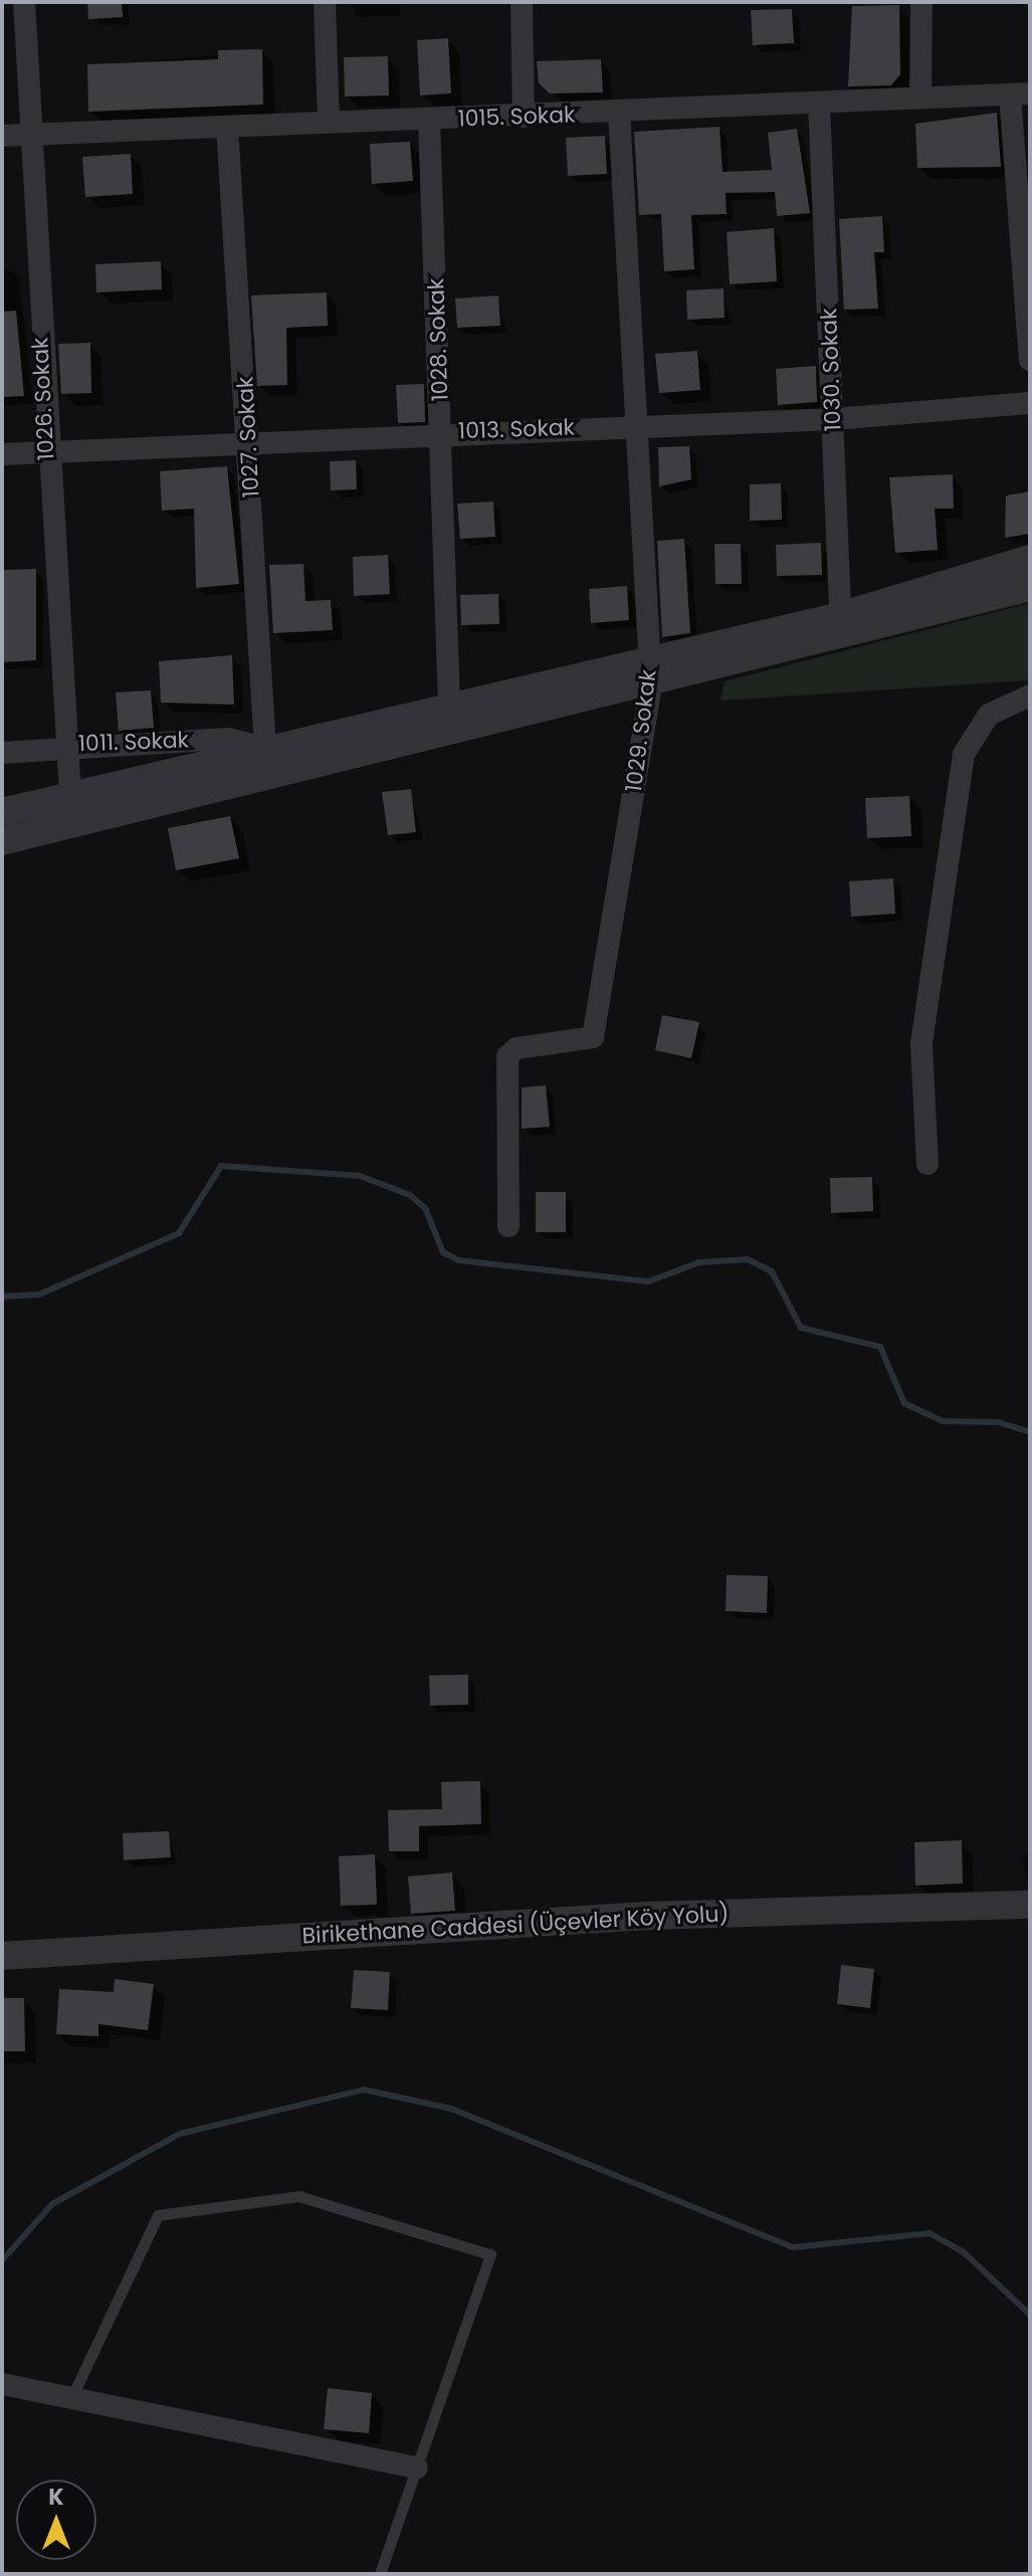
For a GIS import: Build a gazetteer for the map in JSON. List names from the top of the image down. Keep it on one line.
{"streets":{"street":["1015. Sokak","1028. Sokak","1030. Sokak","1026. Sokak","1013. Sokak","1027. Sokak","1029. Sokak","1011. Sokak","Birikethane Caddesi (Üçevler Köy Yolu)"]},"crossings":[["1015. Sokak","1028. Sokak"],["1015. Sokak","1030. Sokak"],["1015. Sokak","1026. Sokak"],["1015. Sokak","1027. Sokak"],["1015. Sokak","1029. Sokak"],["1028. Sokak","1013. Sokak"],["1030. Sokak","1013. Sokak"],["1026. Sokak","1013. Sokak"],["1026. Sokak","1011. Sokak"],["1013. Sokak","1027. Sokak"],["1013. Sokak","1029. Sokak"],["1027. Sokak","1011. Sokak"]],"north":"top"}
